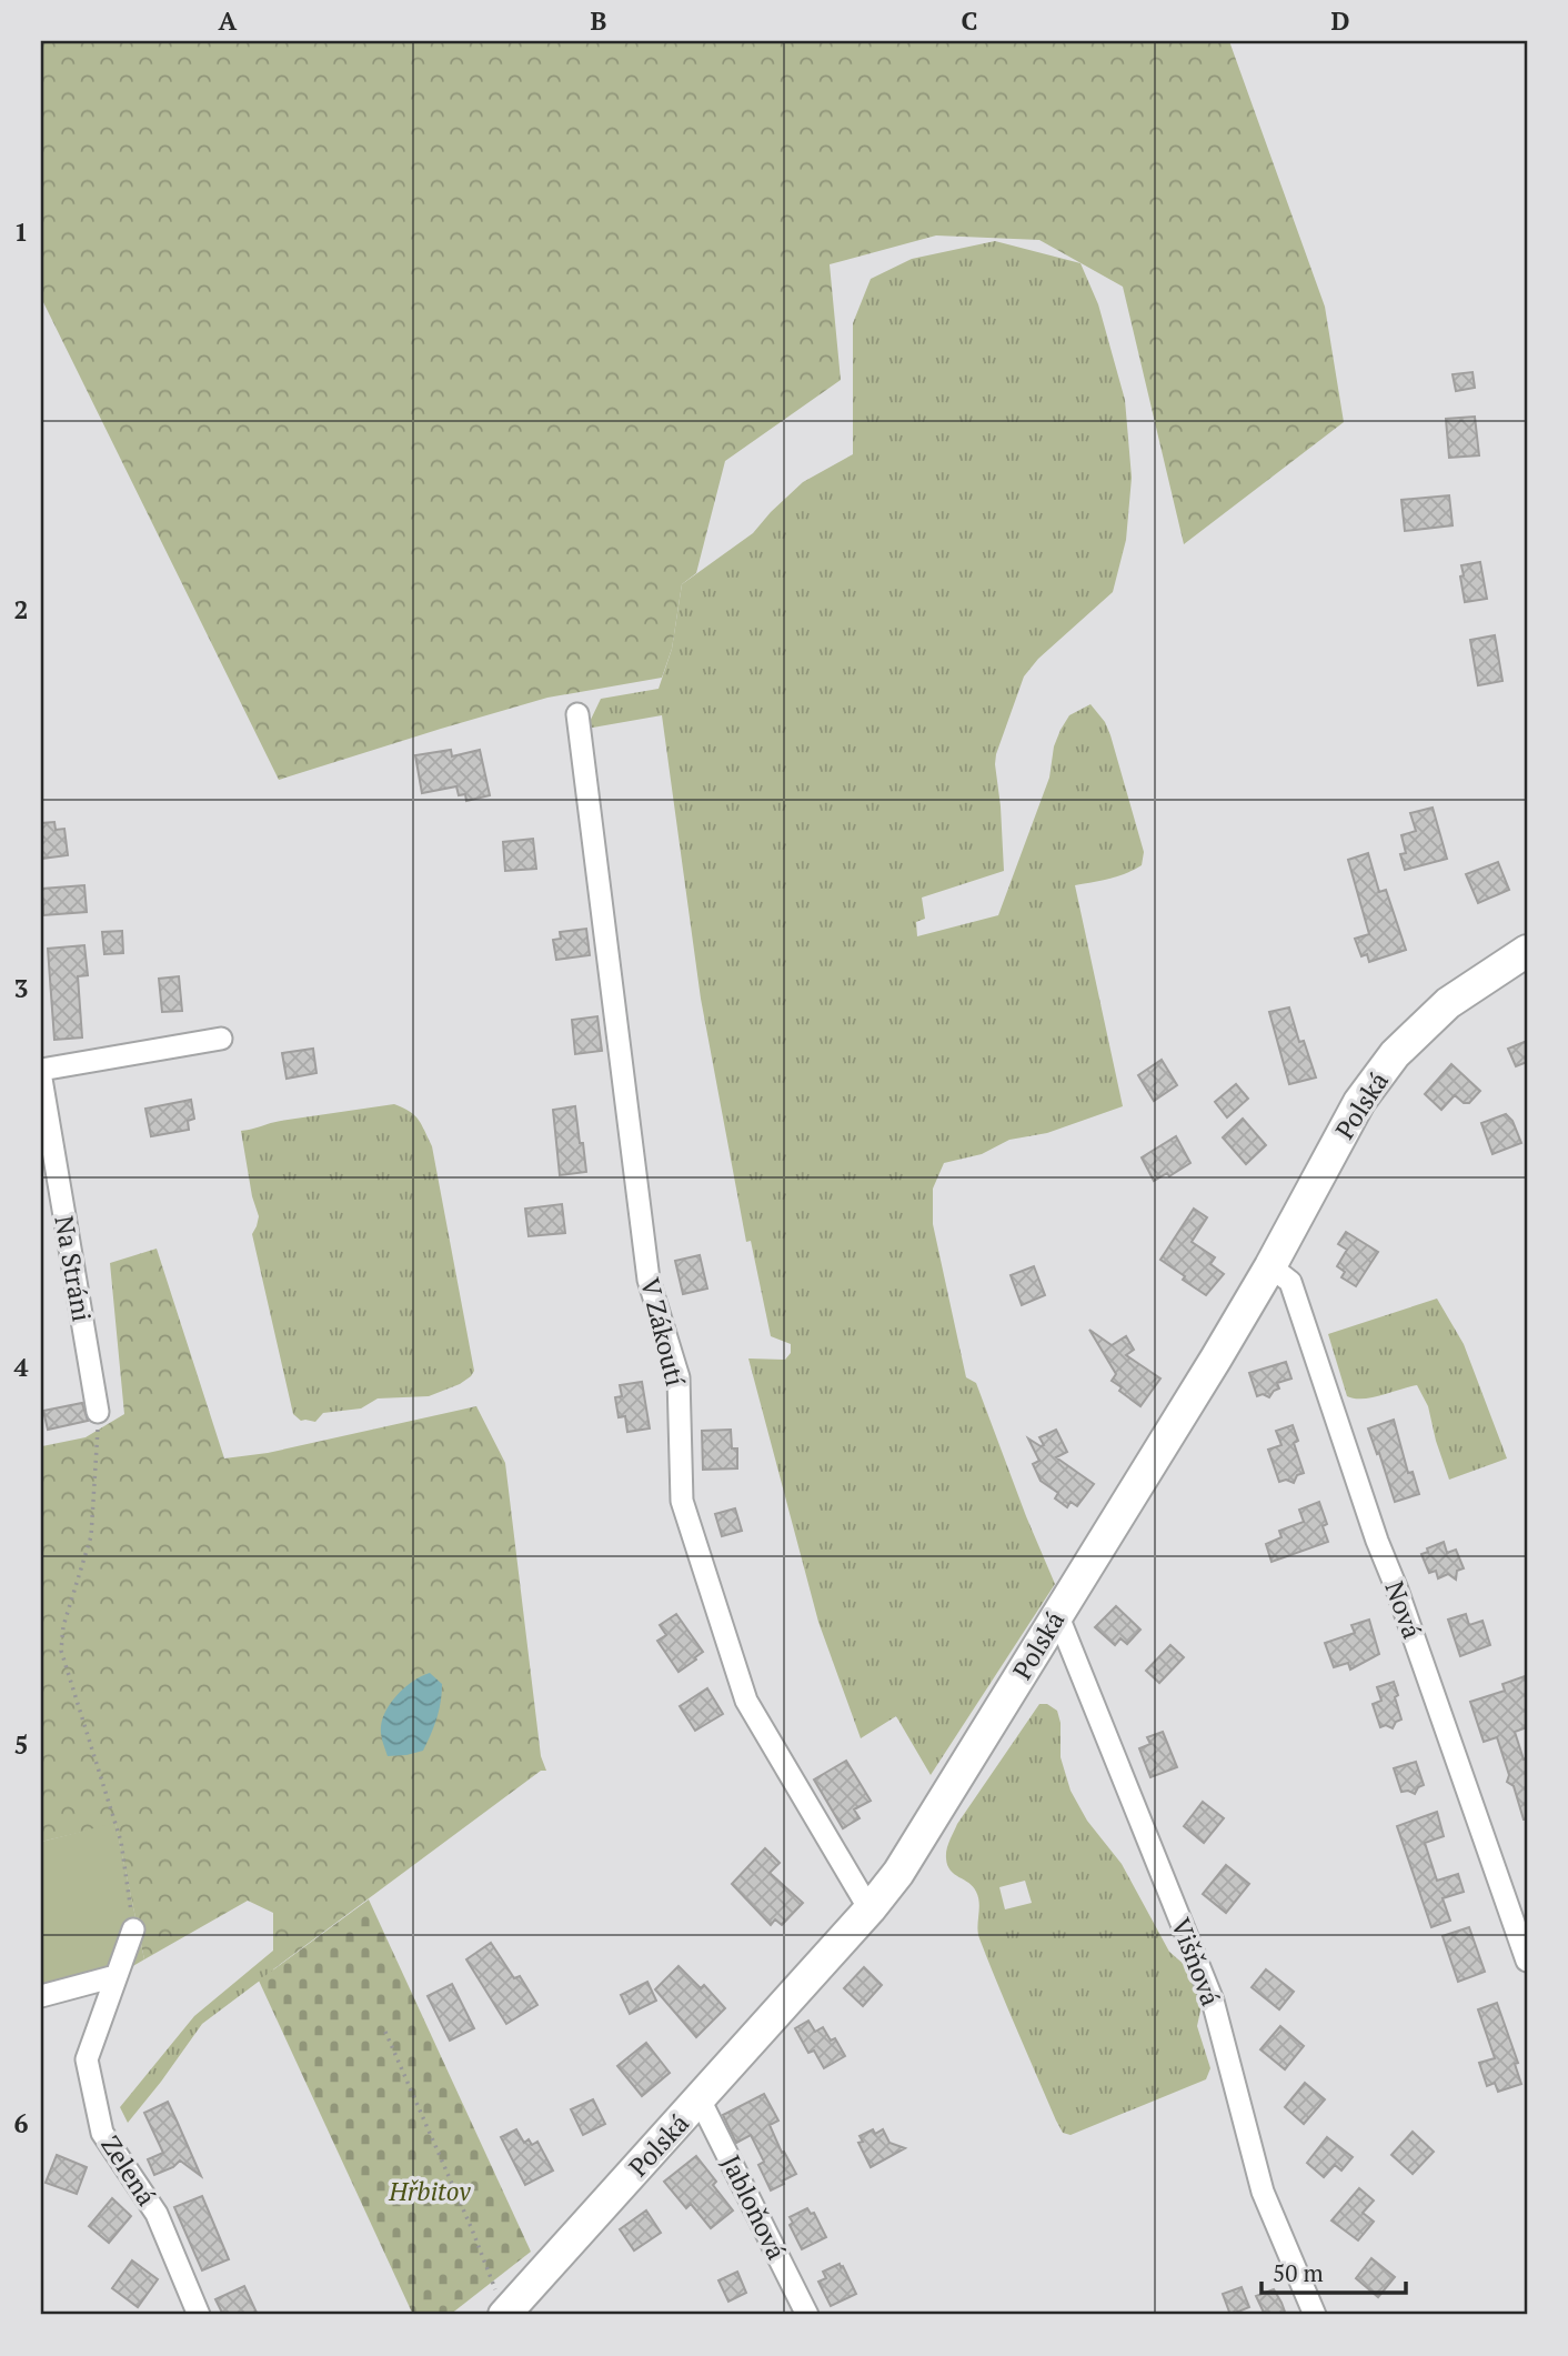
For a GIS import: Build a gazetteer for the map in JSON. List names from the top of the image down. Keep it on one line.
{"streets":{"street":["Polská","Na Stráni","V Zákoutí","Nová","Višňová","Zelená","Jabloňová"]},"crossings":[["Polská","V Zákoutí"],["Polská","Nová"],["Polská","Višňová"],["Polská","Jabloňová"]],"parks":["Hřbitov"],"scale_bar":"50 m","grid":{"columns":["A","B","C","D"],"rows":["1","2","3","4","5","6"]}}
